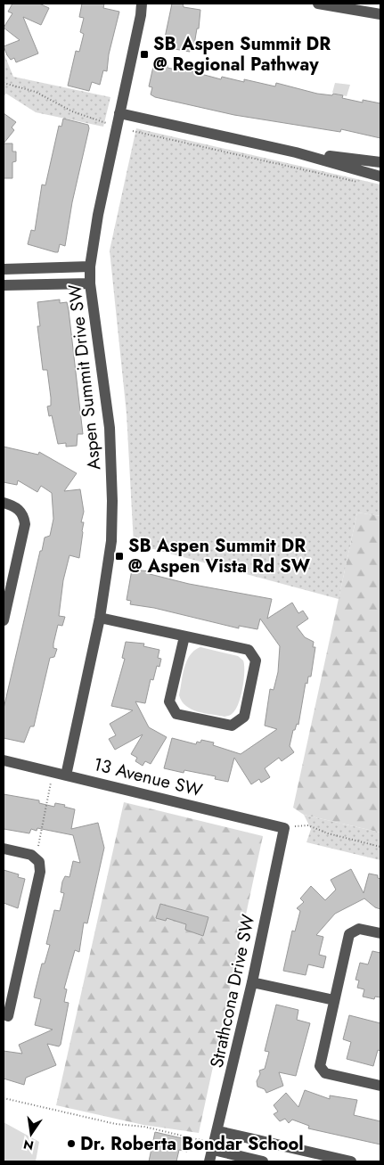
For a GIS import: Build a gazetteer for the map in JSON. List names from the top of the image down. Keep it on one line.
{"streets":{"street":["Aspen Summit Drive SW","13 Avenue SW","Strathcona Drive SW"]},"crossings":[["Aspen Summit Drive SW","13 Avenue SW"],["13 Avenue SW","Strathcona Drive SW"]],"places":{"transit":["SB Aspen Summit DR @ Regional Pathway","SB Aspen Summit DR @ Aspen Vista Rd SW"],"other":["Dr. Roberta Bondar School"]},"north":"bottom"}
